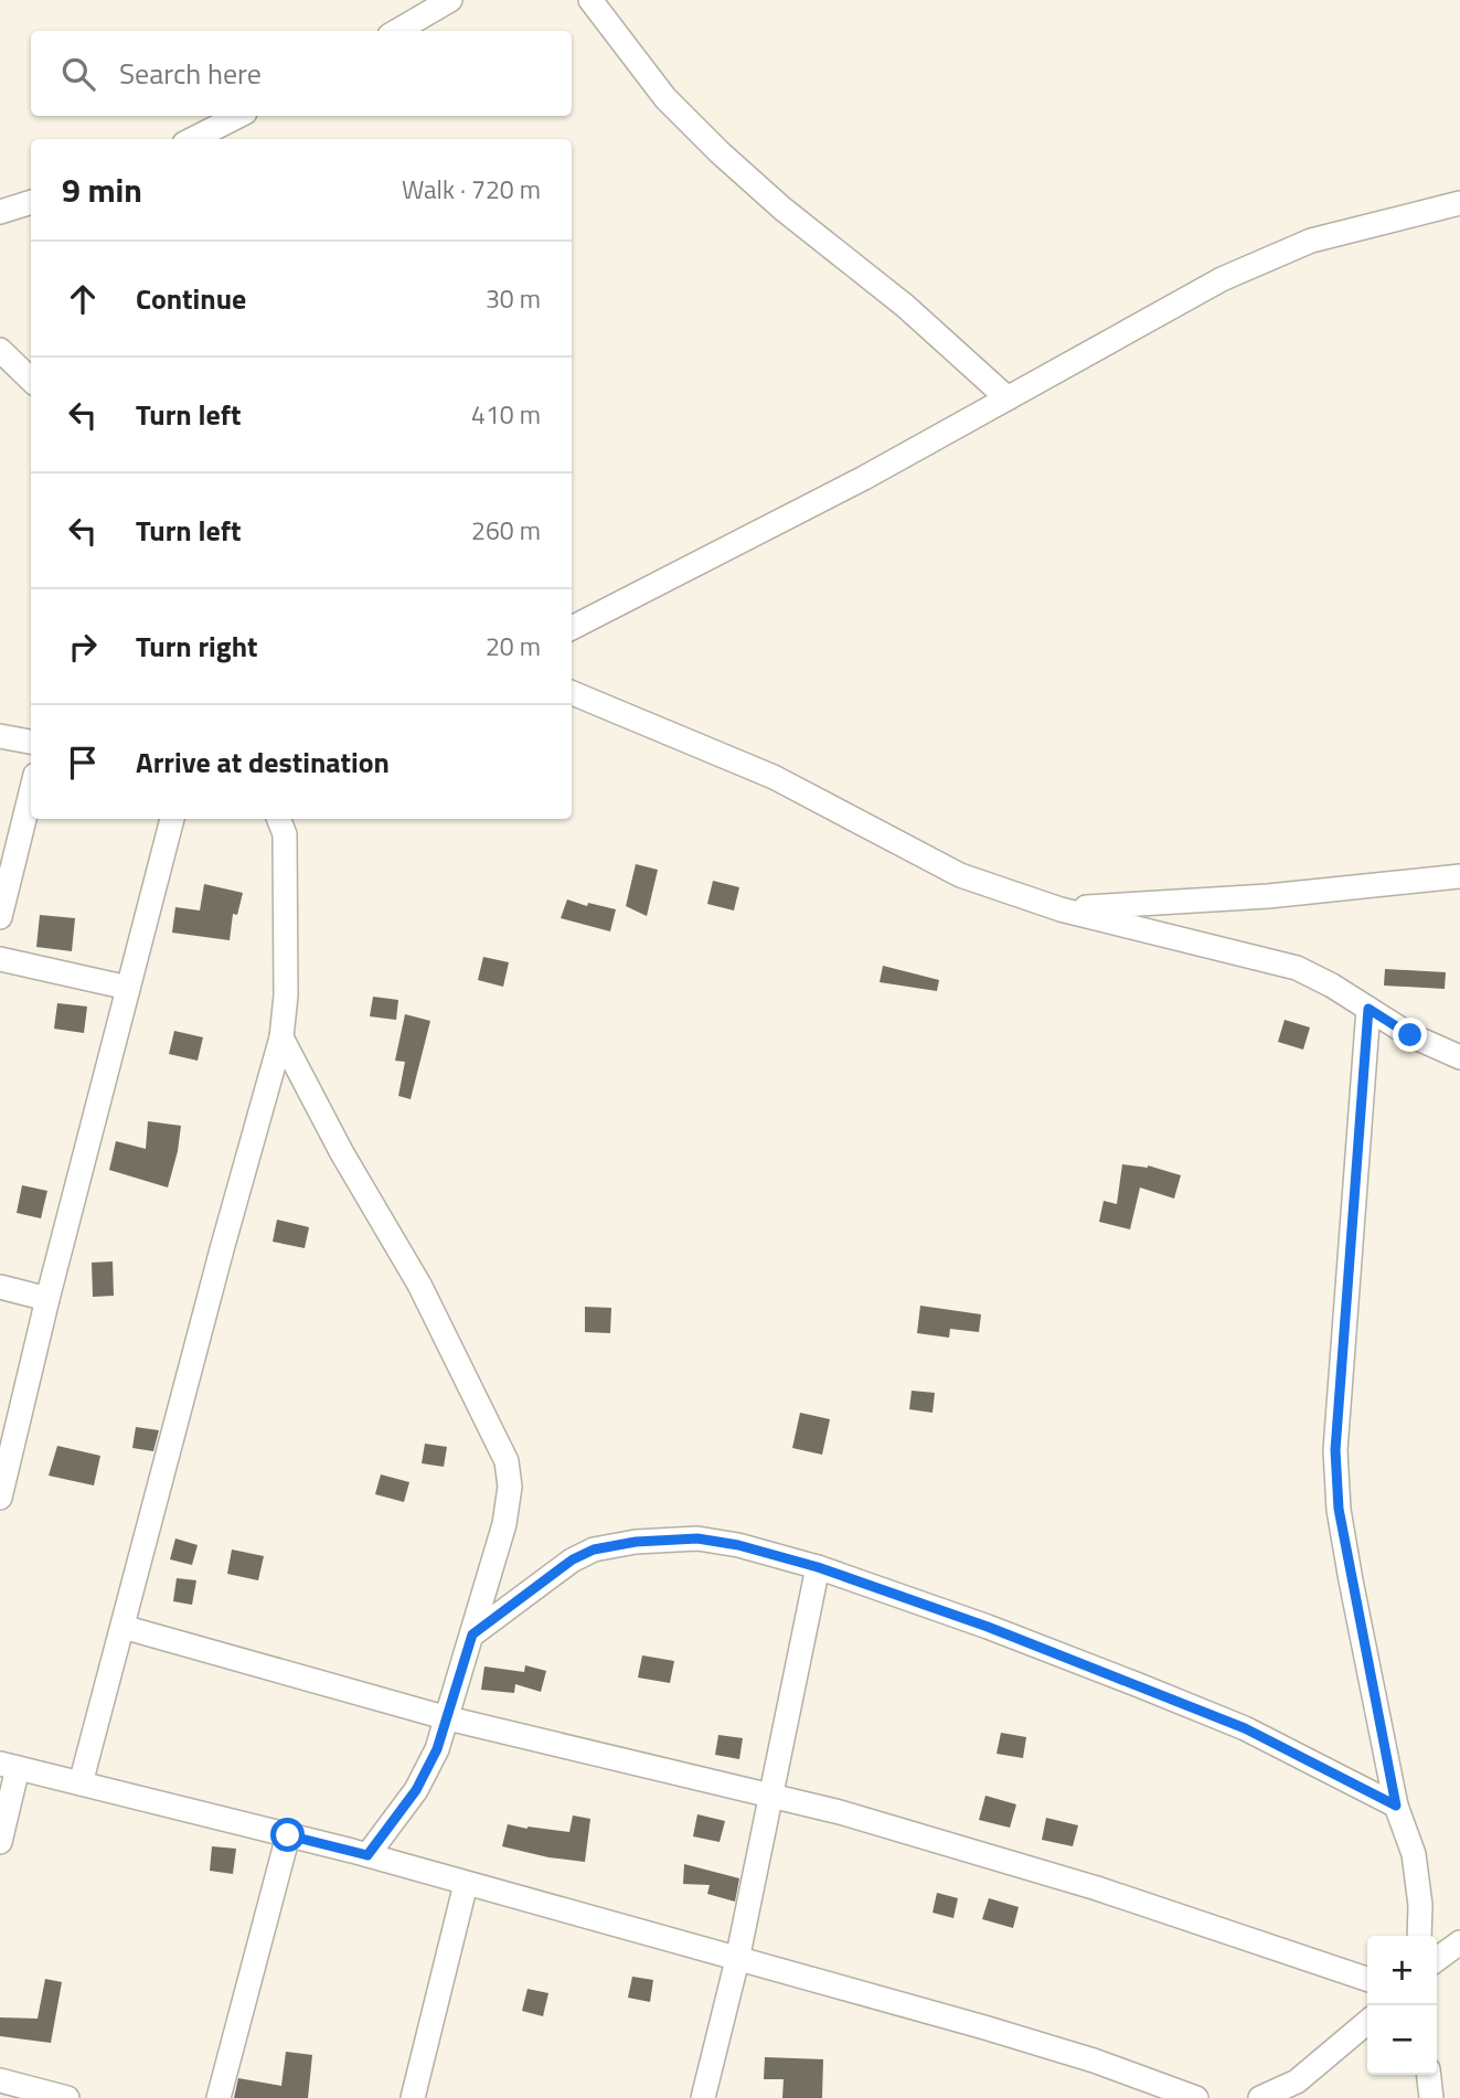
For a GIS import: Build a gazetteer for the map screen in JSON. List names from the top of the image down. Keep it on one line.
{"page":{"search":"Search here","heading":["9 min","Walk · 720 m"],"list":[["Continue","30 m"],["Turn left","410 m"],["Turn left","260 m"],["Turn right","20 m"],"Arrive at destination"],"map_buttons":["+","−"]}}
